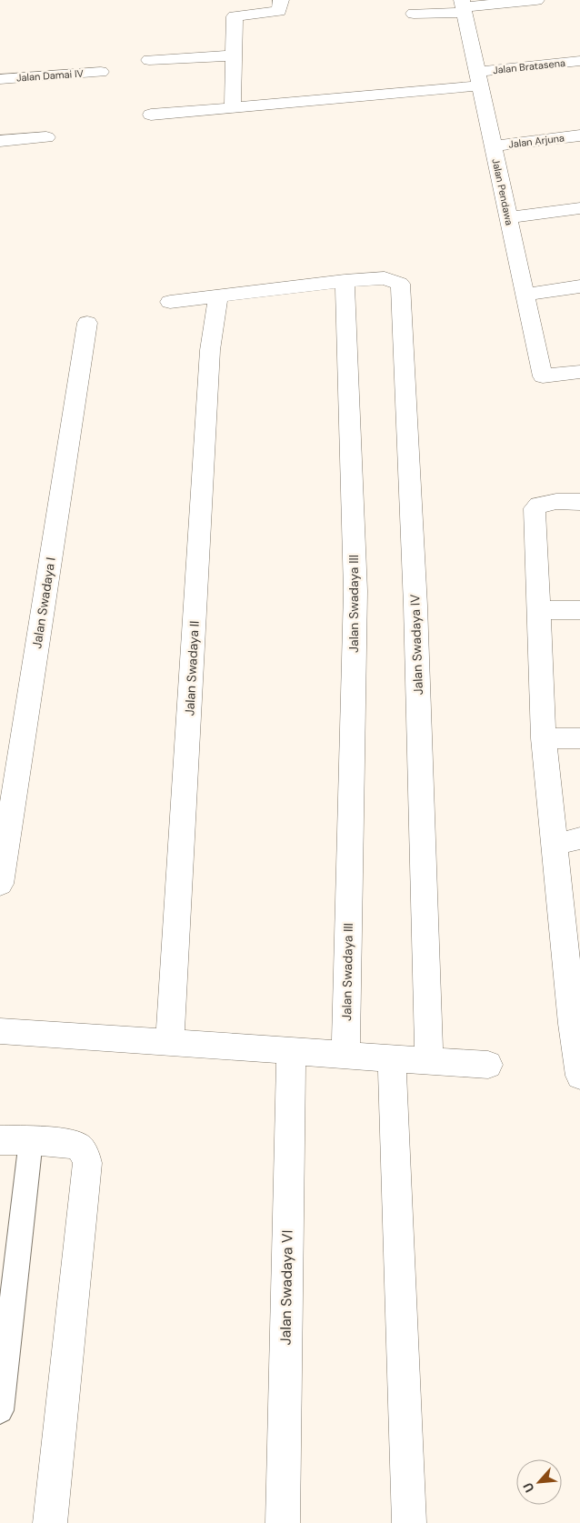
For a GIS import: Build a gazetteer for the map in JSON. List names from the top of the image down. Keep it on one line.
{"streets":{"street":["Jalan Bratasena","Jalan Damai IV","Jalan Arjuna","Jalan Pendawa","Jalan Swadaya I","Jalan Swadaya III","Jalan Swadaya IV","Jalan Swadaya II","Jalan Swadaya VI"]},"crossings":[["Jalan Bratasena","Jalan Pendawa"],["Jalan Arjuna","Jalan Pendawa"],["Jalan Swadaya III","Jalan Swadaya IV"]],"north":"bottom left"}
